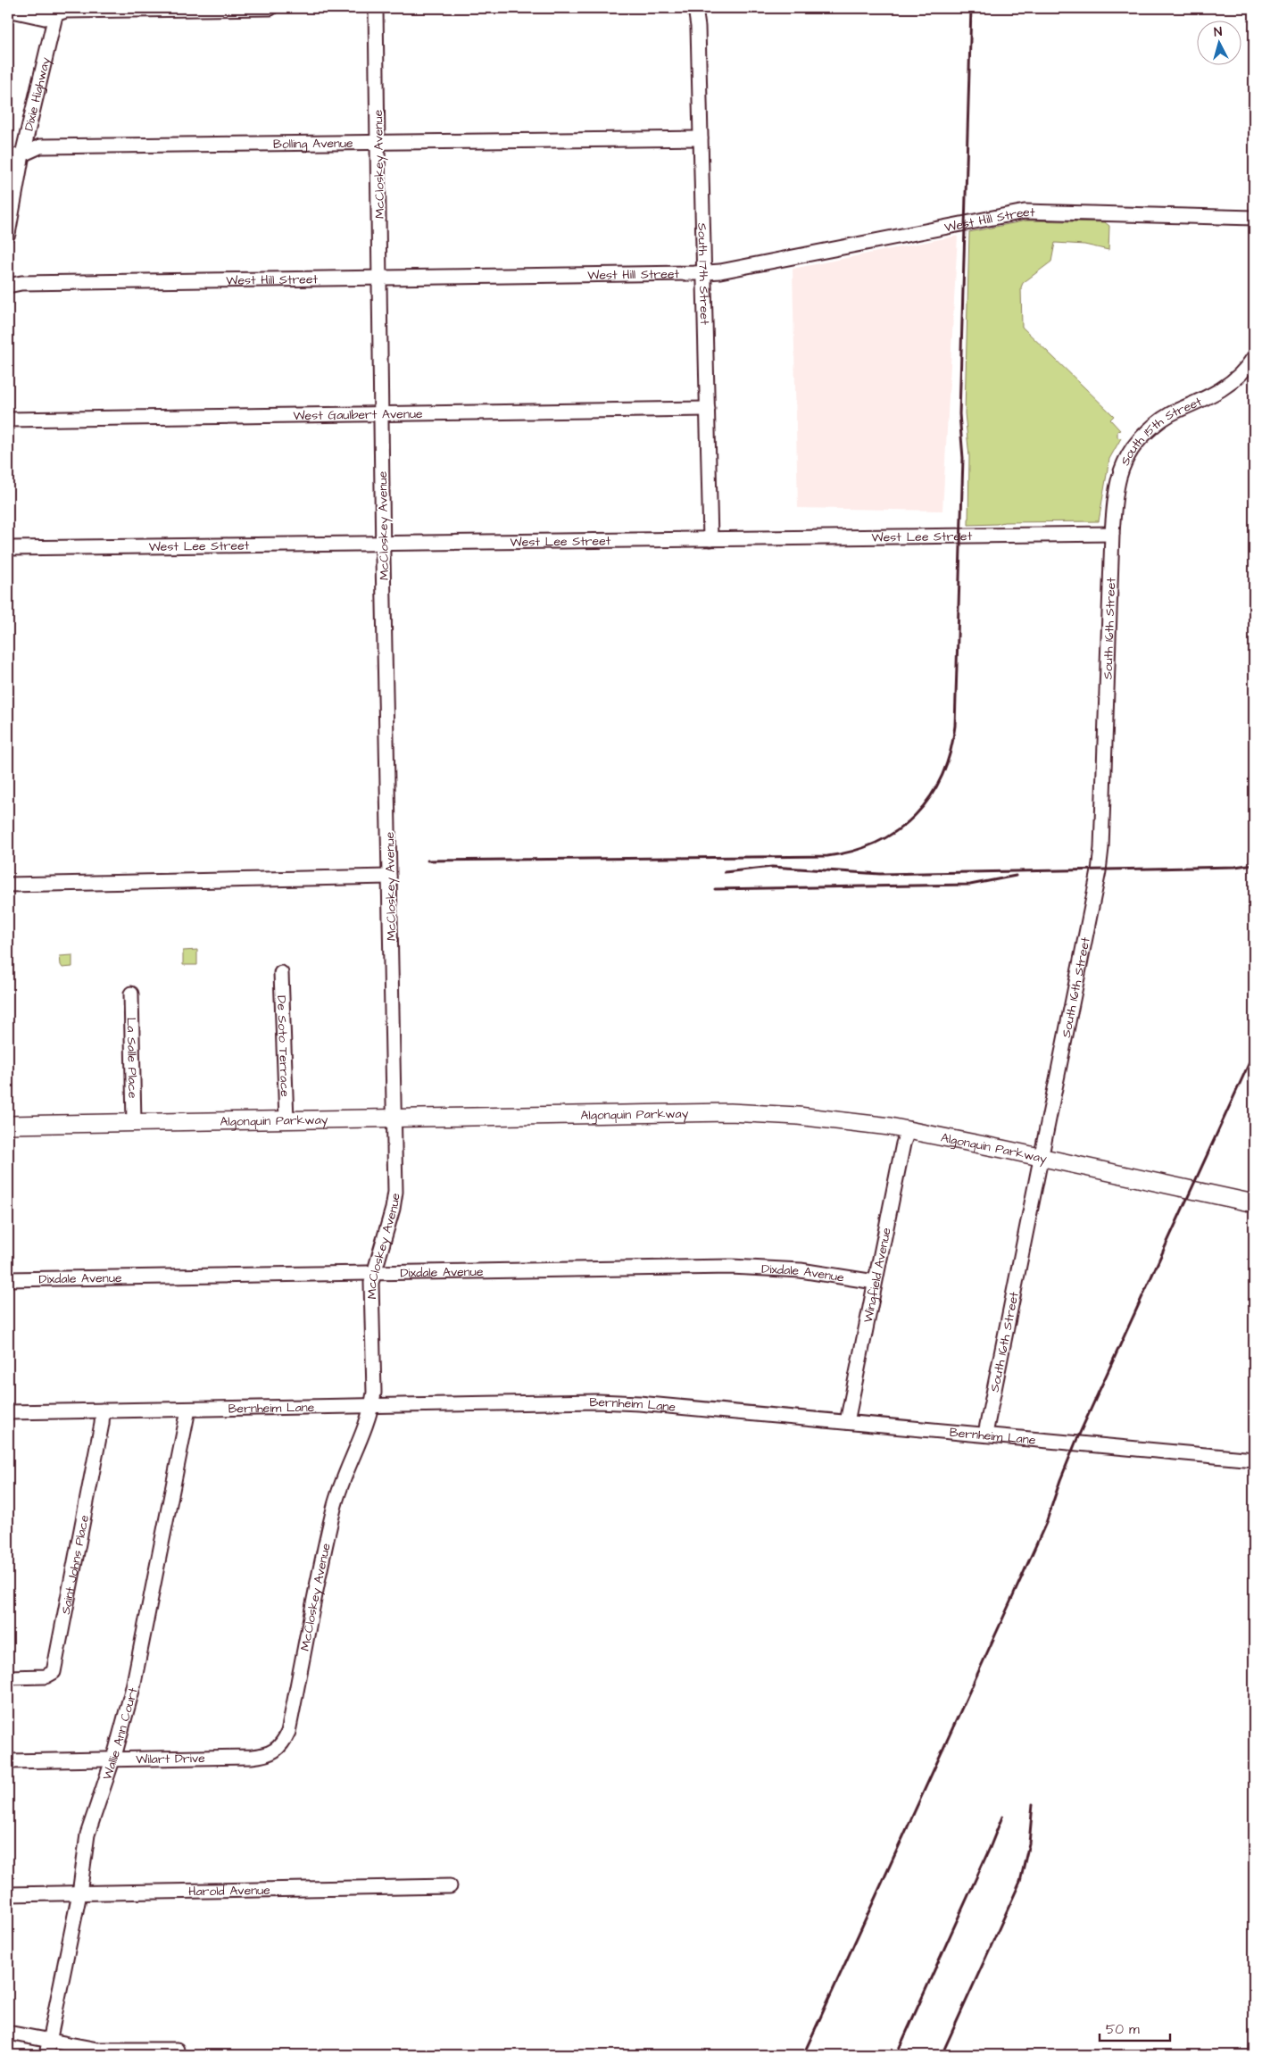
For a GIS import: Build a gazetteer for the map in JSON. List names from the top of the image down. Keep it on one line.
{"streets":{"main road":["Algonquin Parkway"],"street":["Dixie Highway","Bolling Avenue","McCloskey Avenue","West Hill Street","South 17th Street","West Gaulbert Avenue","South 15th Street","West Lee Street","South 16th Street","De Soto Terrace","La Salle Place","Dixdale Avenue","Wingfield Avenue","Bernheim Lane","Saint Johns Place","Wallie Ann Court","Wilart Drive","Harold Avenue"]},"crossings":[["Dixie Highway","Bolling Avenue"],["Bolling Avenue","McCloskey Avenue"],["Bolling Avenue","South 17th Street"],["McCloskey Avenue","West Hill Street"],["McCloskey Avenue","West Gaulbert Avenue"],["McCloskey Avenue","West Lee Street"],["McCloskey Avenue","Algonquin Parkway"],["McCloskey Avenue","Dixdale Avenue"],["McCloskey Avenue","Bernheim Lane"],["McCloskey Avenue","Wilart Drive"],["West Hill Street","South 17th Street"],["South 17th Street","West Gaulbert Avenue"],["South 17th Street","West Lee Street"],["South 15th Street","West Lee Street"],["South 15th Street","South 16th Street"],["West Lee Street","South 16th Street"],["South 16th Street","Algonquin Parkway"],["South 16th Street","Bernheim Lane"],["De Soto Terrace","Algonquin Parkway"],["La Salle Place","Algonquin Parkway"],["Algonquin Parkway","Wingfield Avenue"],["Dixdale Avenue","Wingfield Avenue"],["Wingfield Avenue","Bernheim Lane"],["Bernheim Lane","Saint Johns Place"],["Bernheim Lane","Wallie Ann Court"],["Wallie Ann Court","Wilart Drive"],["Wallie Ann Court","Harold Avenue"]],"scale_bar":"50 m","north":"top"}
